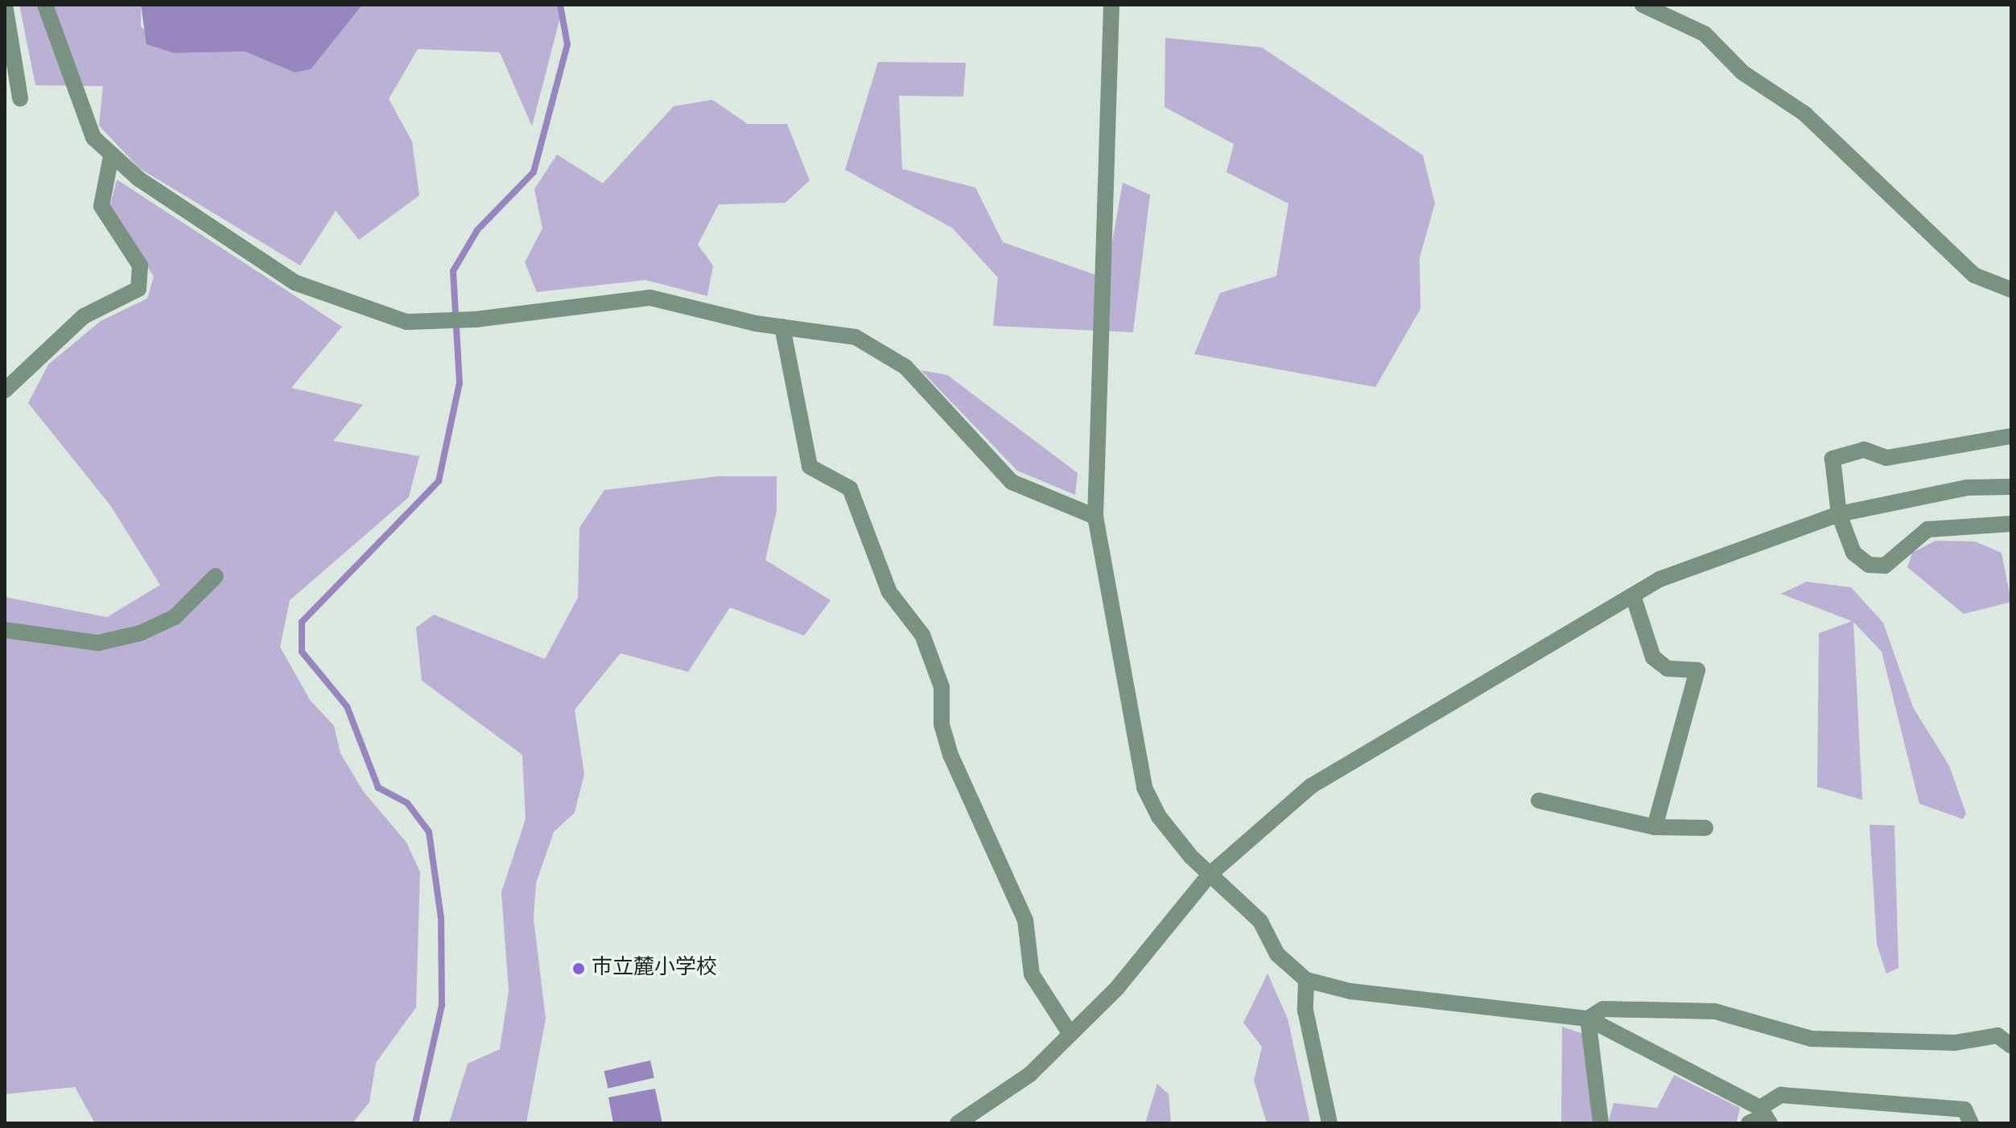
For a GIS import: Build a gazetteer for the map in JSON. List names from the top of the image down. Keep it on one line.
{"places":["市立麓小学校"]}
